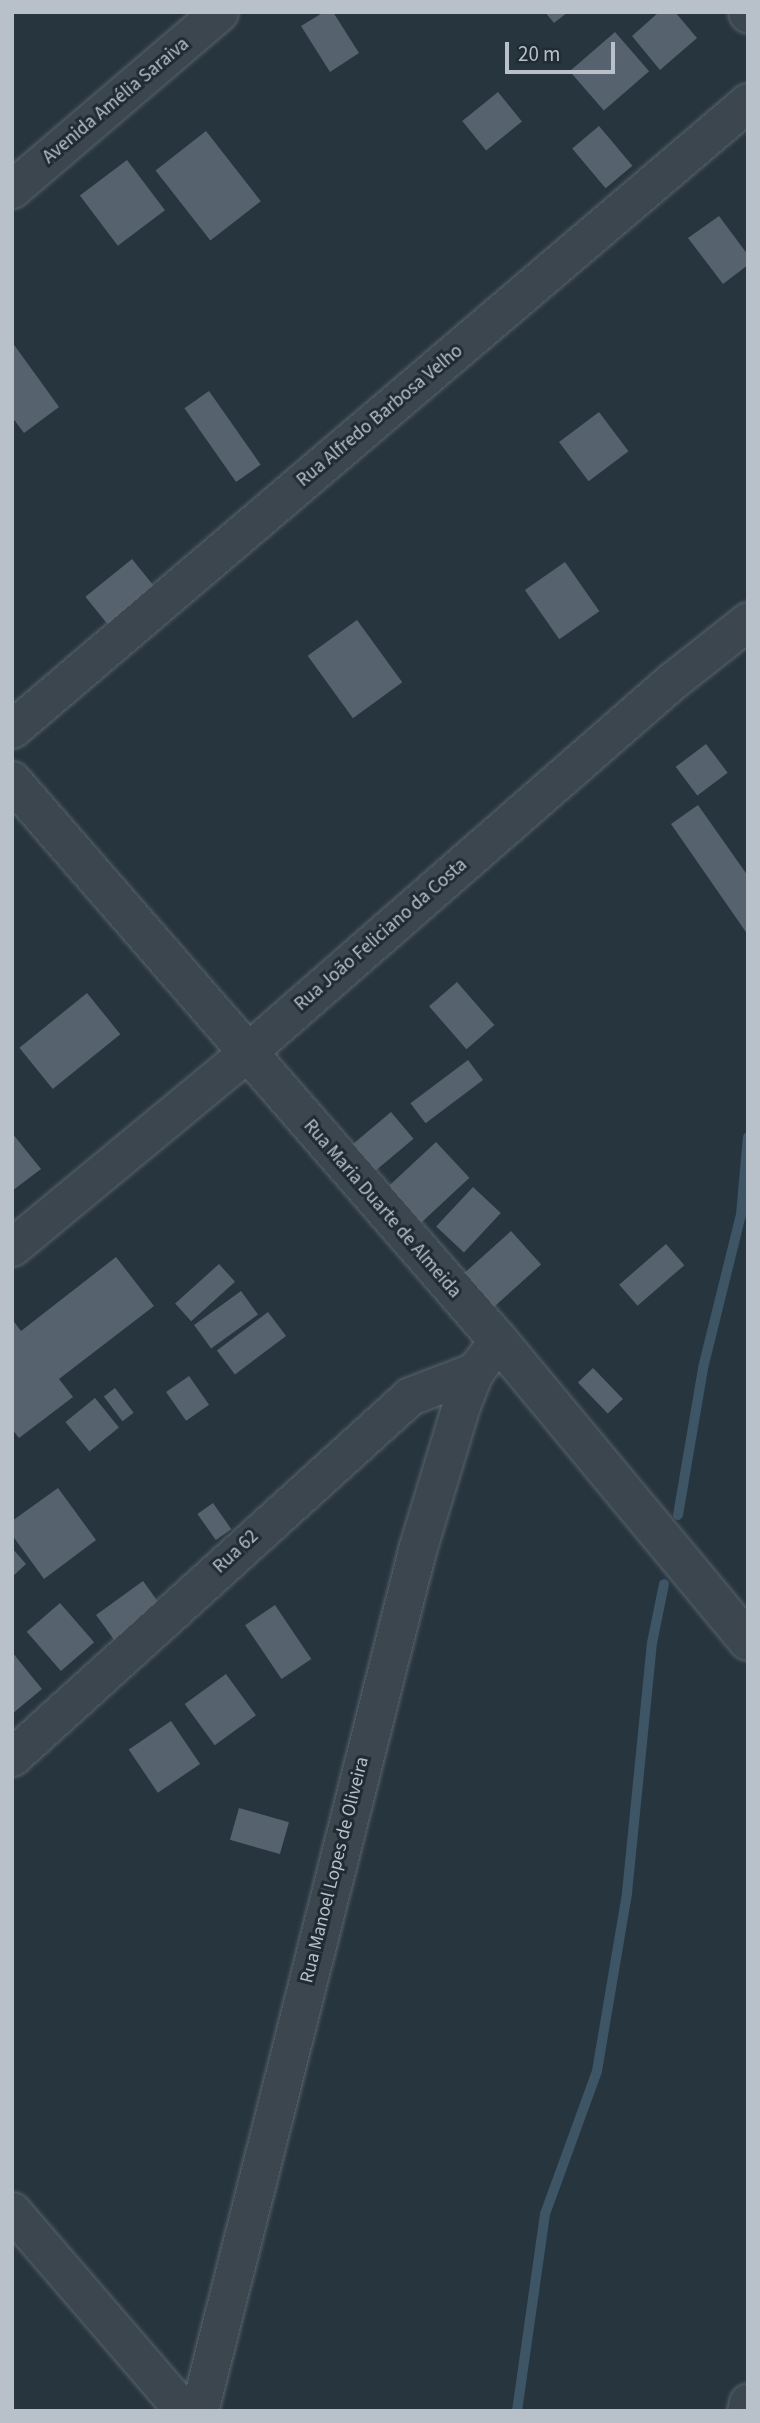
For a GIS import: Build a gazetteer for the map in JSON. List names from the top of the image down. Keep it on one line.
{"streets":{"street":["Avenida Amélia Saraiva","Rua Alfredo Barbosa Velho","Rua João Feliciano da Costa","Rua Maria Duarte de Almeida","Rua 62","Rua Manoel Lopes de Oliveira"]},"crossings":[["Rua João Feliciano da Costa","Rua Maria Duarte de Almeida"],["Rua Maria Duarte de Almeida","Rua Manoel Lopes de Oliveira"],["Rua 62","Rua Manoel Lopes de Oliveira"]],"scale_bar":"20 m"}
